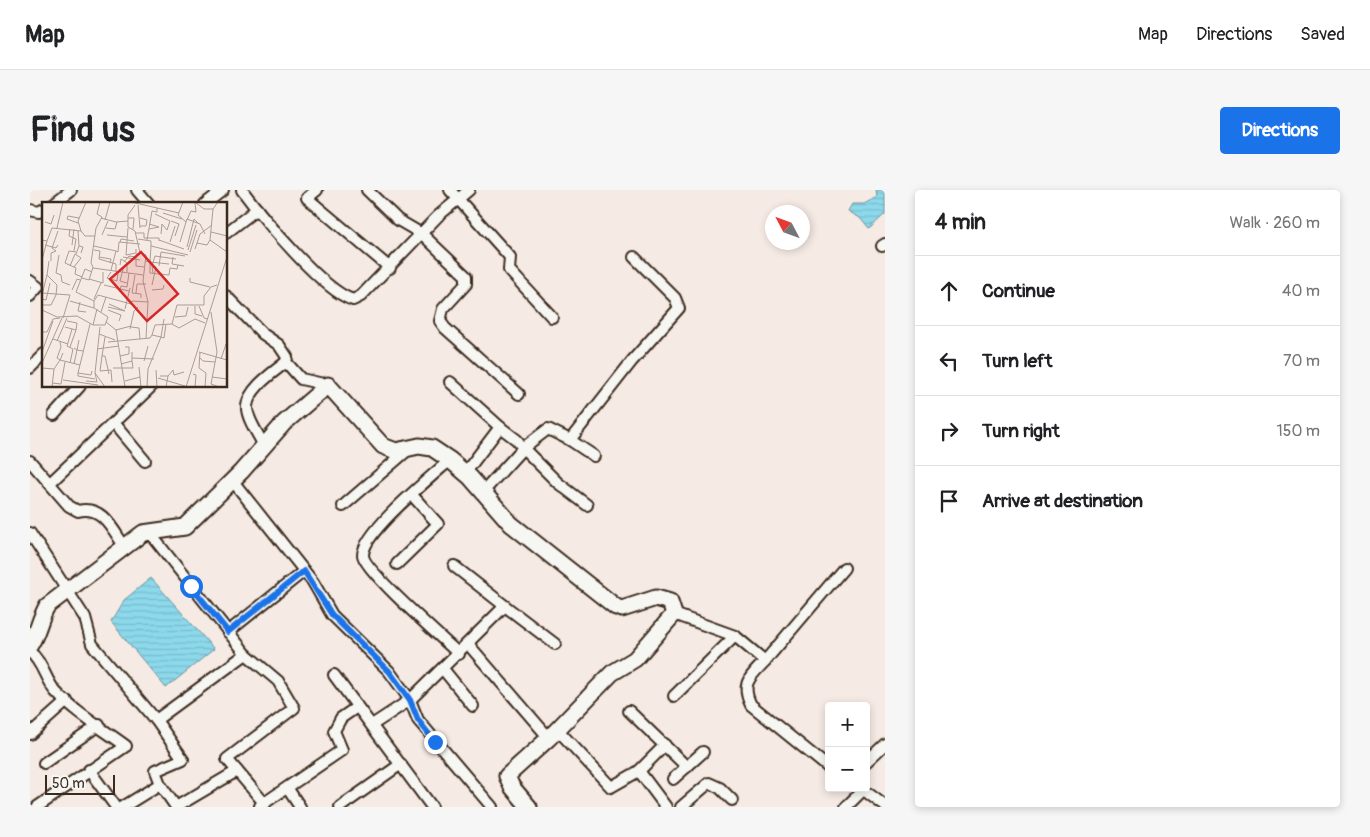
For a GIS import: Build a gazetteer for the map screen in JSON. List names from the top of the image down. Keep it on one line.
{"scale_bar":"50 m","north":"top left","page":{"header":"Map","nav":["Map","Directions","Saved"],"buttons":"Directions","title":"Find us","heading":["4 min","Walk · 260 m"],"list":[["Continue","40 m"],["Turn left","70 m"],["Turn right","150 m"],"Arrive at destination"],"map_buttons":["+","−"],"scale":"50 m"}}
